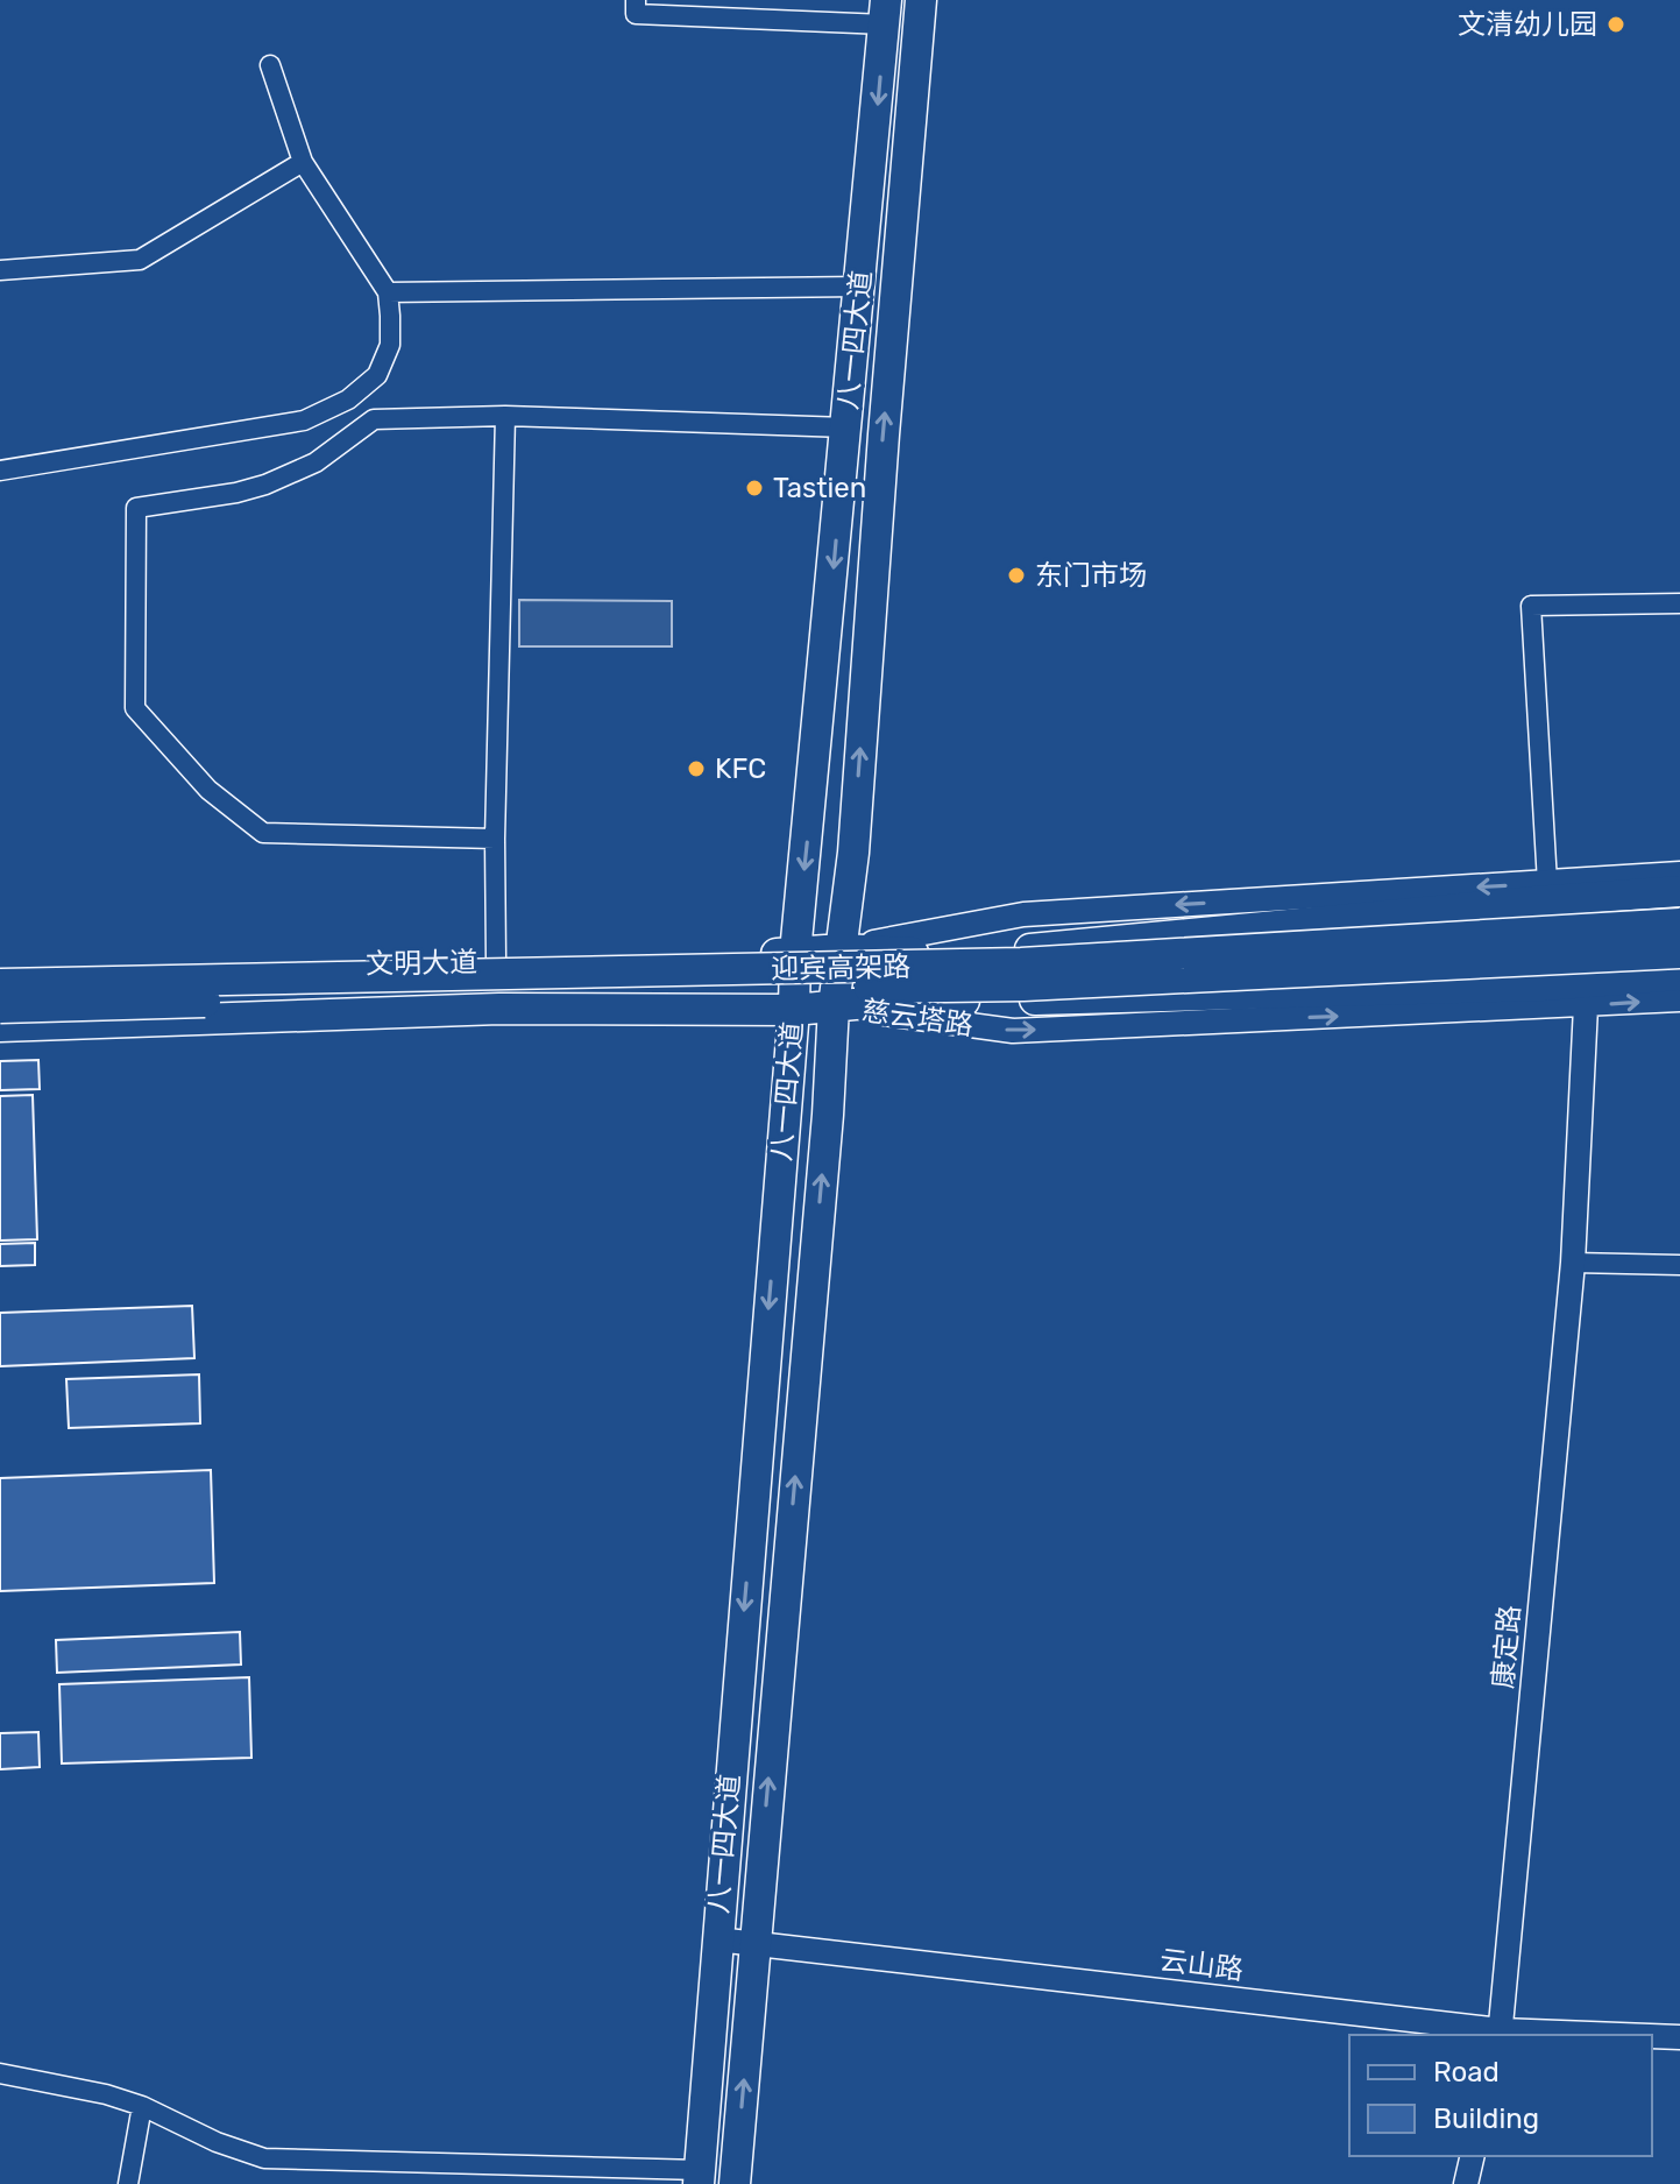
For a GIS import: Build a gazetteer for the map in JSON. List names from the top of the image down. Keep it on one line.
{"streets":{"main road":["八一四大道","文明大道","迎宾高架路","慈云塔路"],"street":["康定路","云山路"]},"crossings":[["八一四大道","文明大道"],["八一四大道","慈云塔路"],["八一四大道","云山路"],["文明大道","慈云塔路"],["慈云塔路","康定路"],["康定路","云山路"]],"places":["文清幼儿园","Tastien","东门市场","KFC"],"legend":["Road","Building"]}
